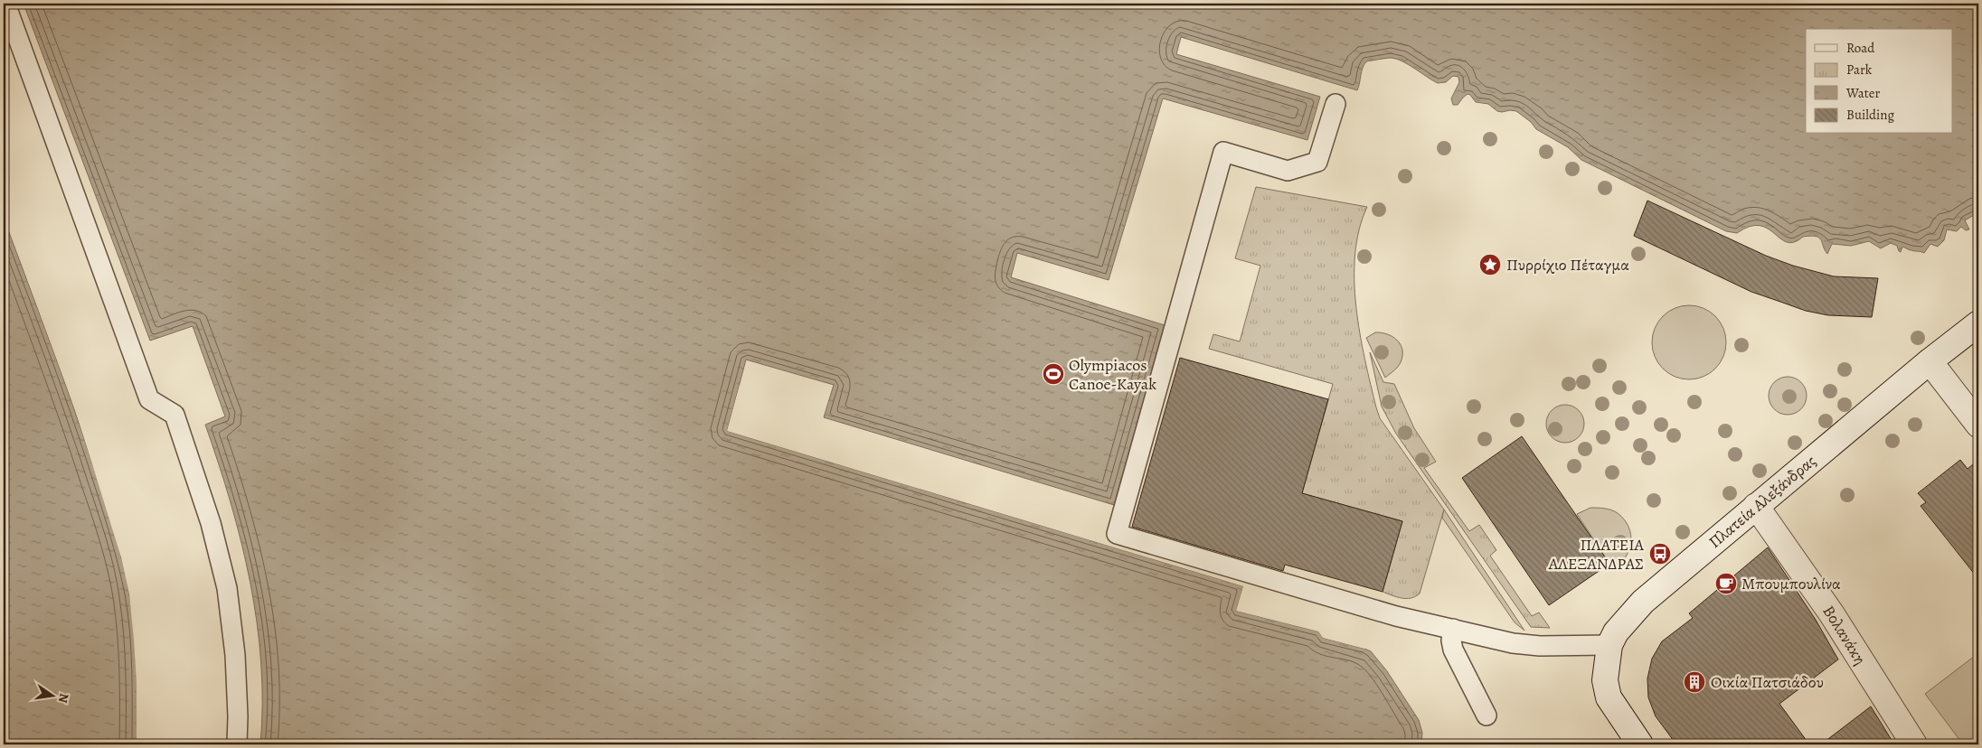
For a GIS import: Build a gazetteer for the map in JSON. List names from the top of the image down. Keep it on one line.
{"streets":{"main road":["Πλατεία Αλεξάνδρας","Βολανάκη"]},"crossings":[["Πλατεία Αλεξάνδρας","Βολανάκη"]],"places":{"place":["Πυρρίχιο Πέταγμα"],"sports":["Olympiacos Canoe-Kayak"],"bus stop":["ΠΛΑΤΕΙΑ ΑΛΕΞΑΝΔΡΑΣ"],"cafe":["Μπουμπουλίνα"],"building":["Οικία Πατσιάδου"]},"legend":["Road","Park","Water","Building"],"north":"right"}
